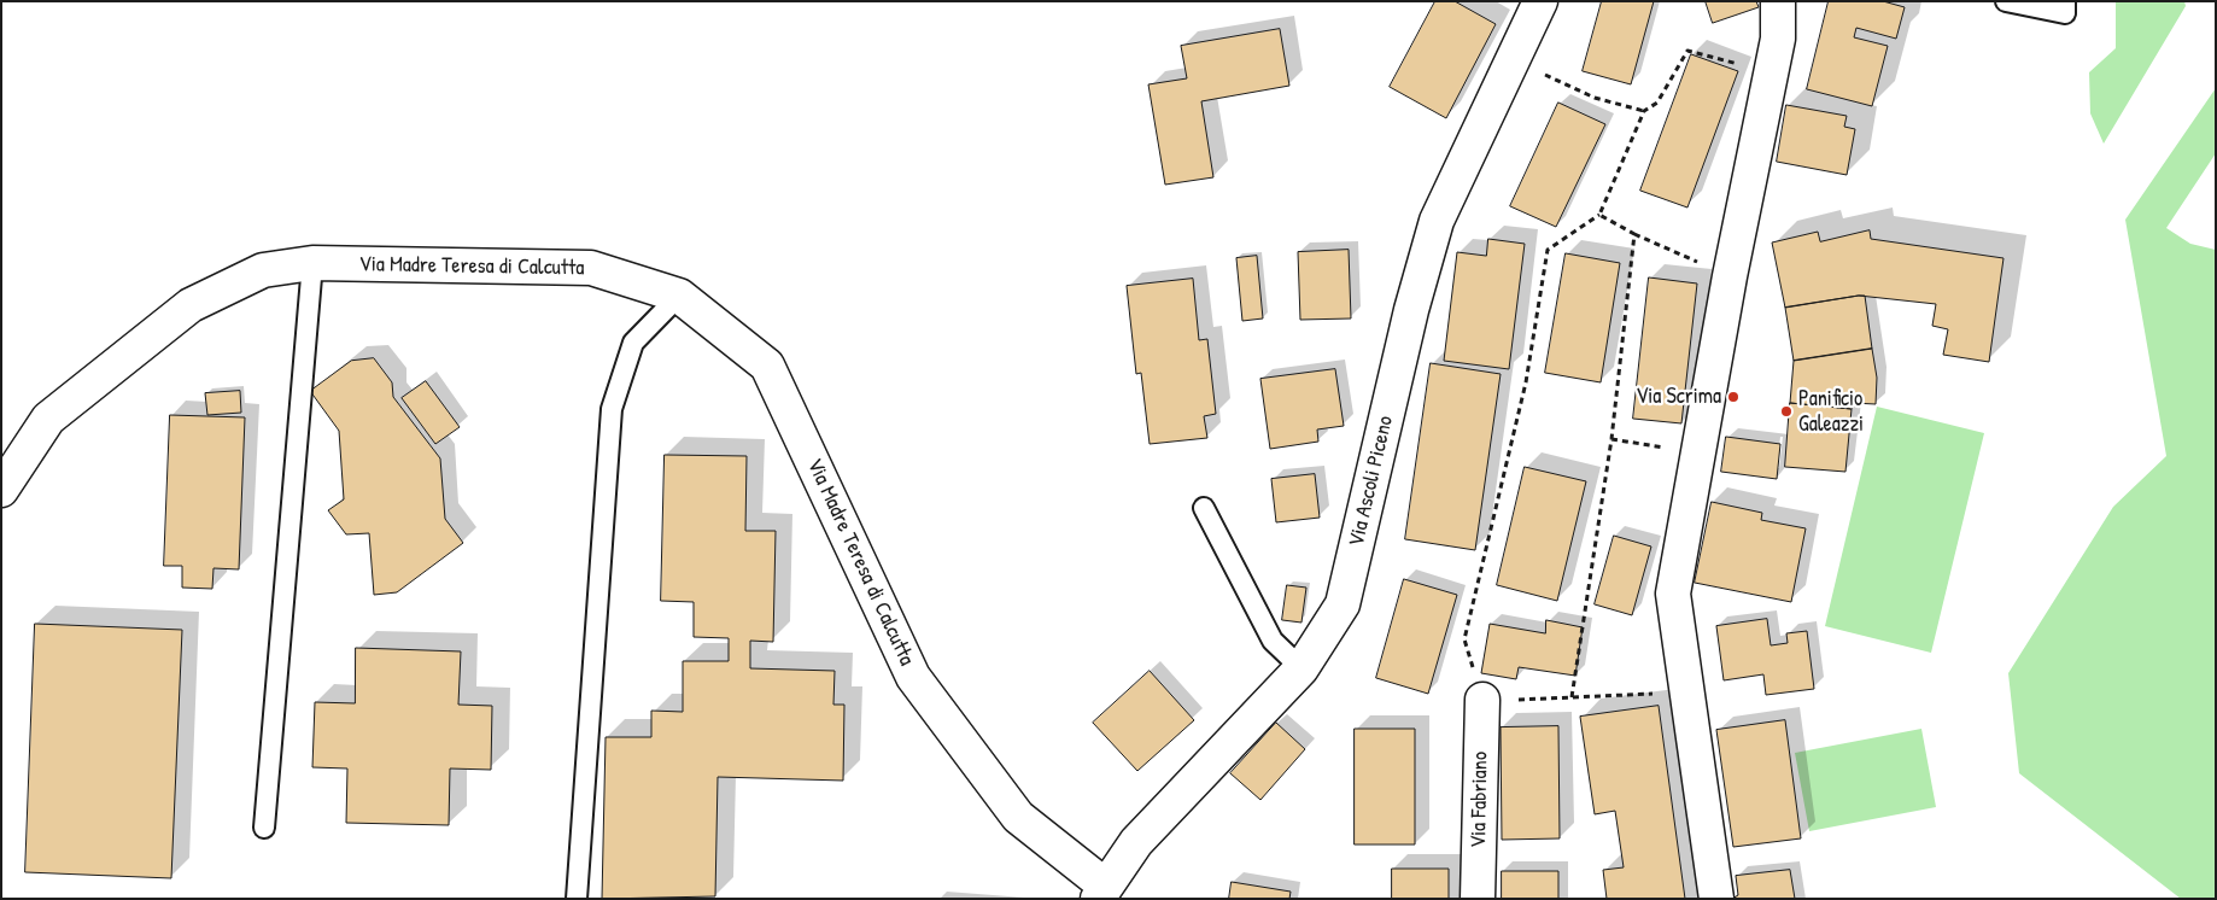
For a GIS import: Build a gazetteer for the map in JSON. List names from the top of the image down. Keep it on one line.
{"streets":{"street":["Via Madre Teresa di Calcutta","Via Ascoli Piceno","Via Fabriano"]},"crossings":[["Via Madre Teresa di Calcutta","Via Ascoli Piceno"]],"places":["Via Scrima","Panificio Galeazzi"]}
